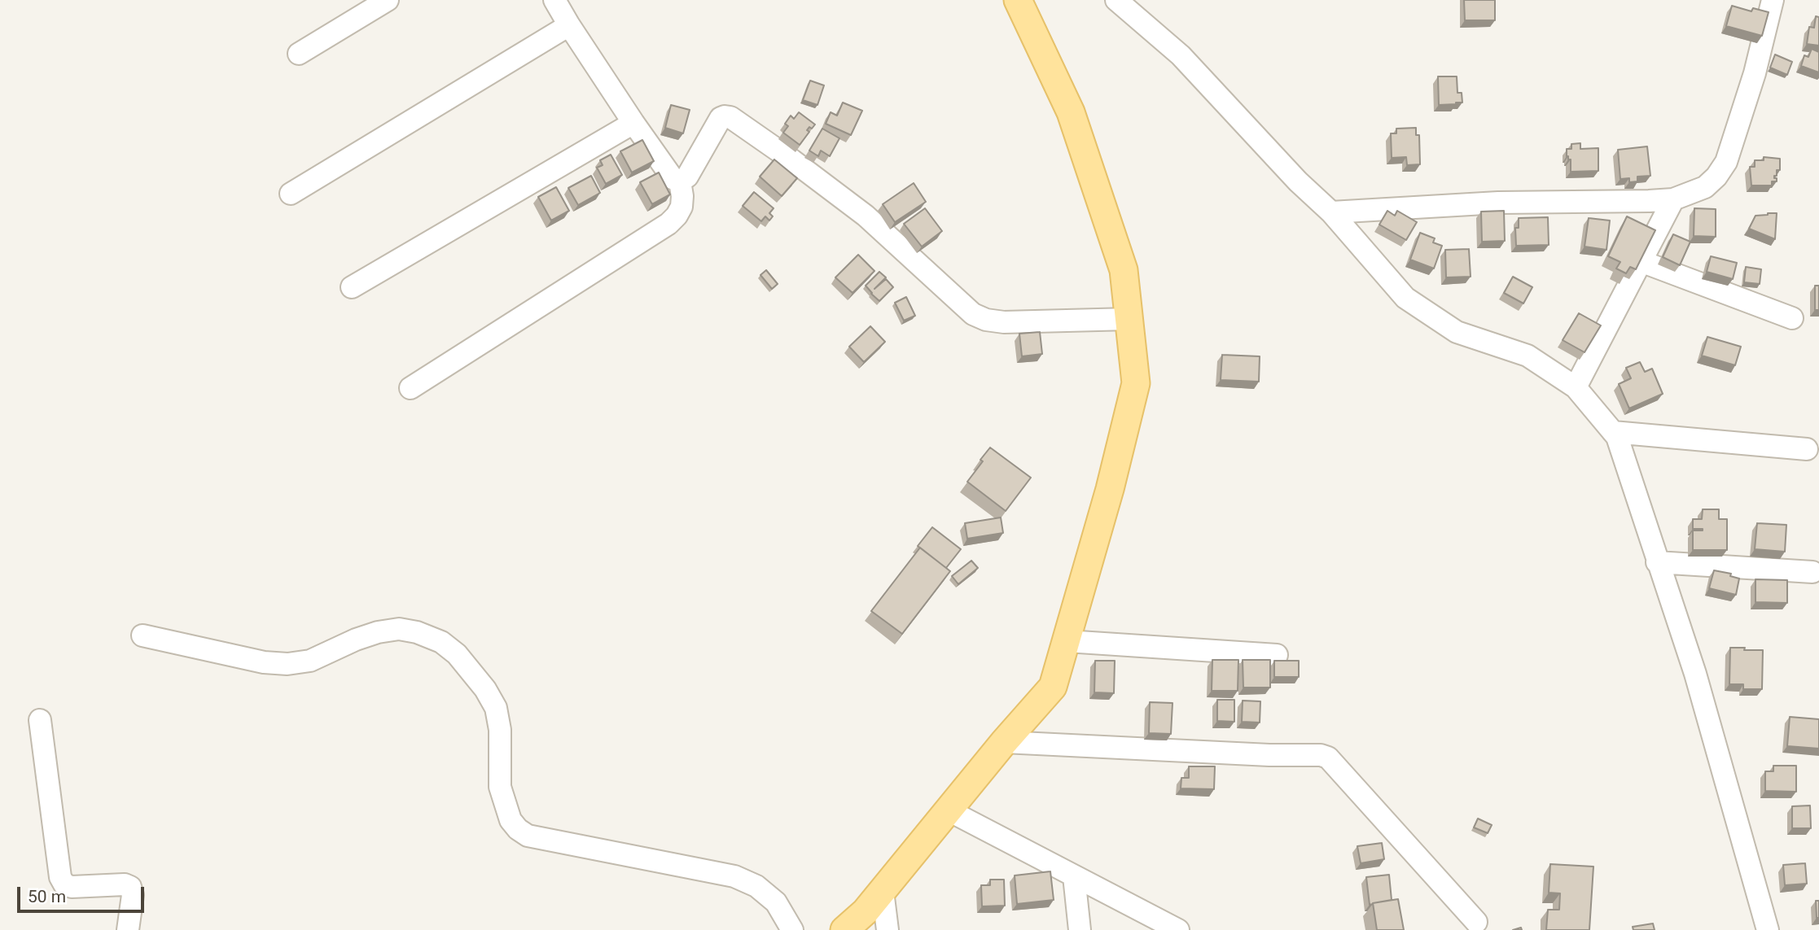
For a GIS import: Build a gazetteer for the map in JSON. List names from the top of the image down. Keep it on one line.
{"scale_bar":"50 m"}
